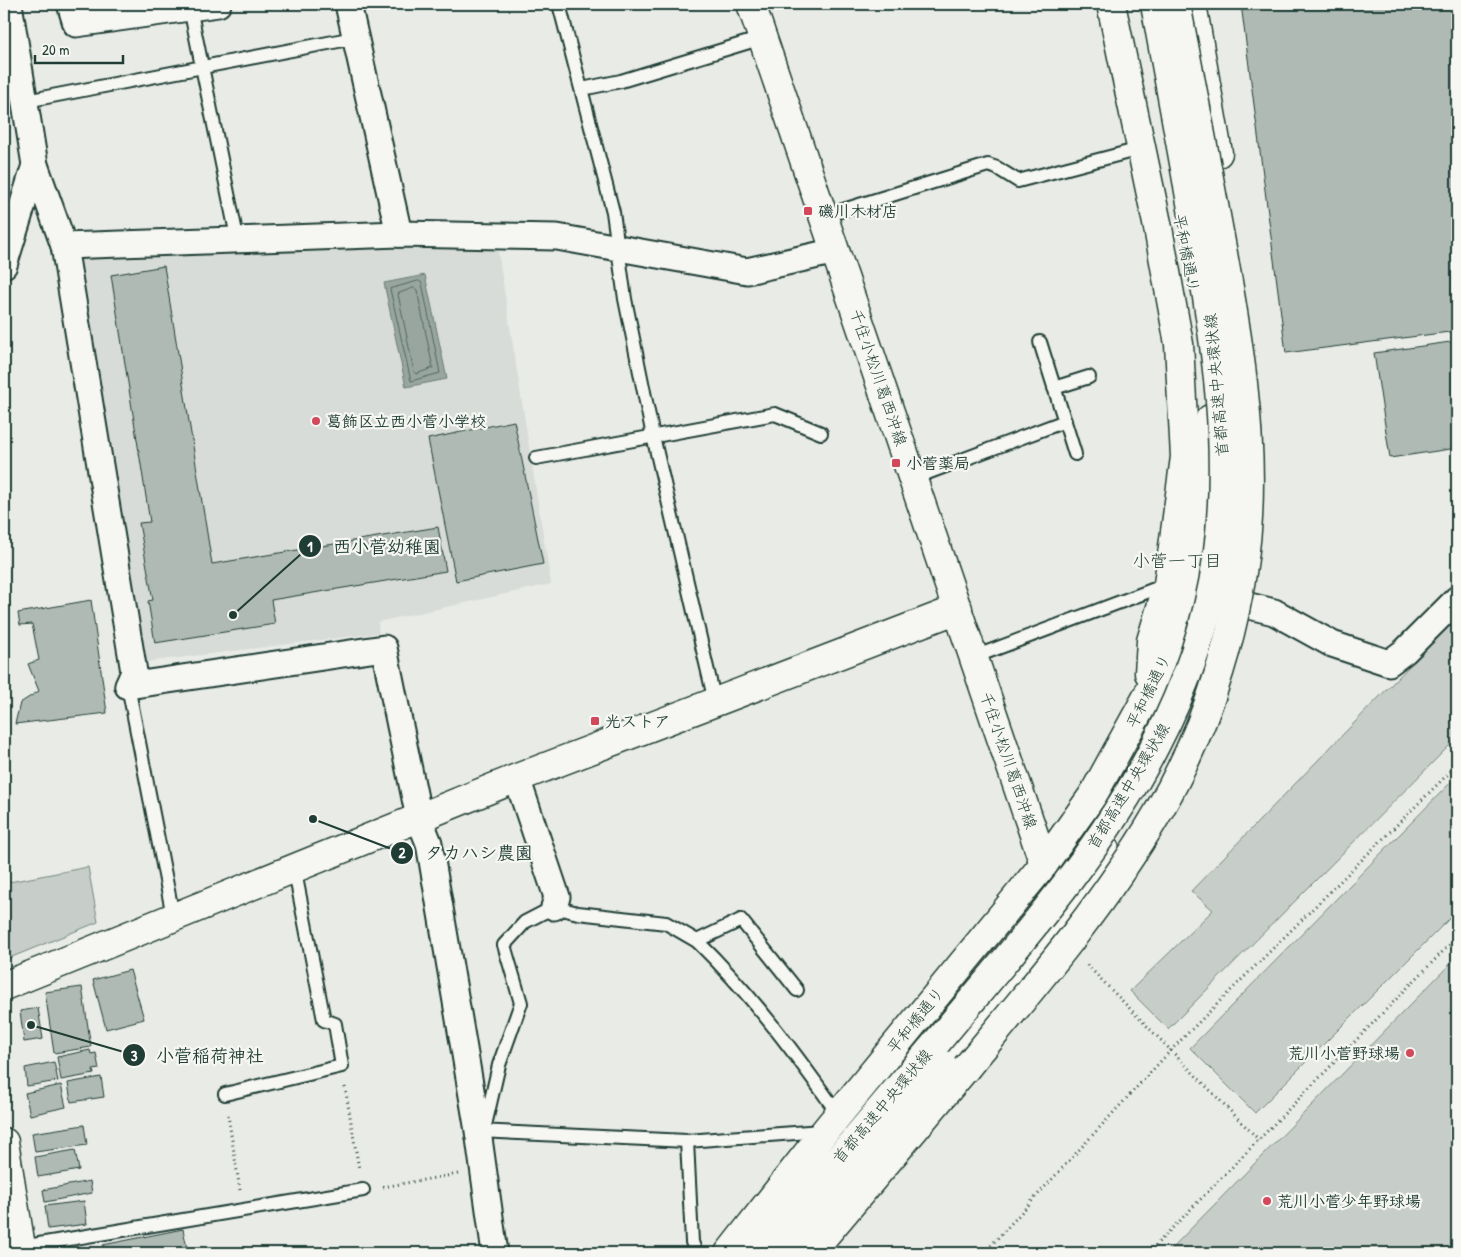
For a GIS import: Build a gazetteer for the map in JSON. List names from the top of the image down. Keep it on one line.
{"streets":{"main road":["平和橋通り","千住小松川葛西沖線","首都高速中央環状線"]},"crossings":[["平和橋通り","千住小松川葛西沖線"]],"districts":["小菅一丁目"],"places":{"transit":["磯川木材店","小菅薬局","光ストア"],"other":["葛飾区立西小菅小学校","西小菅幼稚園","タカハシ農園","小菅稲荷神社","荒川小菅野球場","荒川小菅少年野球場"]},"scale_bar":"20 m"}
